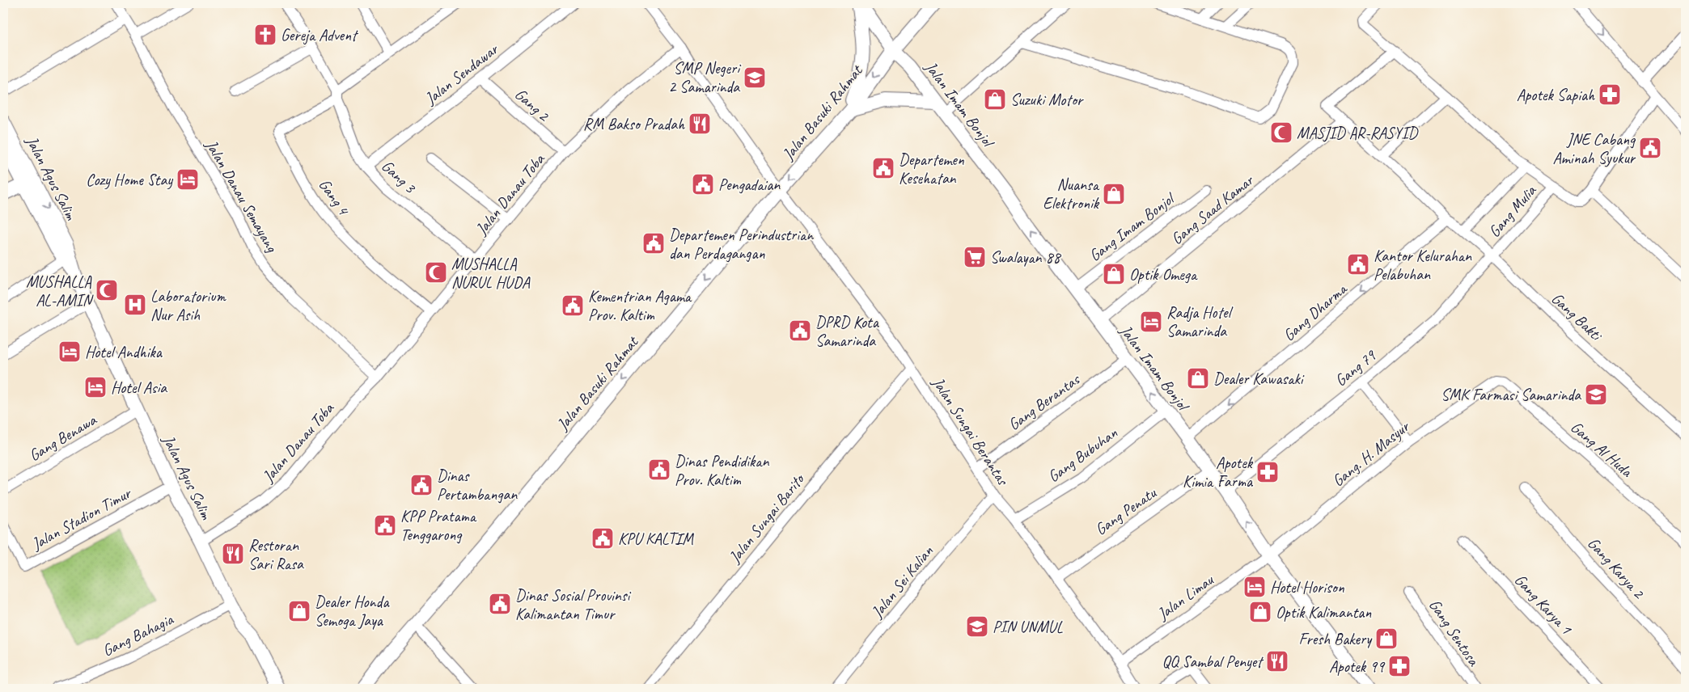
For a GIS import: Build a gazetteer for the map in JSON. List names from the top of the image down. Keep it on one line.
{"streets":{"street":["Jalan Sendawar","Jalan Imam Bonjol","Gang 2","Jalan Basuki Rahmat","Gang 3","Jalan Agus Salim","Jalan Danau Toba","Jalan Danau Semayang","Gang 4","Gang Saad Kamar","Gang Mulia","Gang Imam Bonjol","Gang Dharma","Gang Bakti","Gang 79","Gang Berantas","Jalan Sungai Berantas","Gang Benawa","Gang Al Huda","Gang. H. Masyur","Gang Bubuhan","Gang Penatu","Jalan Stadion Timur","Jalan Sungai Barito","Gang Karya 2","Jalan Sei Kalian","Jalan Limau","Gang Karya 1","Gang Sentosa","Gang Bahagia"]},"crossings":[["Jalan Sendawar","Gang 2"],["Jalan Sendawar","Gang 3"],["Jalan Imam Bonjol","Jalan Basuki Rahmat"],["Jalan Imam Bonjol","Gang Saad Kamar"],["Jalan Imam Bonjol","Gang Imam Bonjol"],["Jalan Imam Bonjol","Gang Dharma"],["Jalan Imam Bonjol","Gang 79"],["Jalan Imam Bonjol","Gang Berantas"],["Jalan Imam Bonjol","Gang. H. Masyur"],["Jalan Imam Bonjol","Gang Bubuhan"],["Jalan Imam Bonjol","Gang Penatu"],["Jalan Imam Bonjol","Jalan Limau"],["Gang 2","Jalan Danau Toba"],["Jalan Basuki Rahmat","Jalan Sungai Berantas"],["Gang 3","Jalan Danau Toba"],["Gang 3","Gang 4"],["Jalan Agus Salim","Jalan Danau Toba"],["Jalan Agus Salim","Gang Benawa"],["Jalan Agus Salim","Jalan Stadion Timur"],["Jalan Agus Salim","Gang Bahagia"],["Jalan Danau Toba","Jalan Danau Semayang"],["Jalan Danau Toba","Gang 4"],["Gang Mulia","Gang Bakti"],["Gang Mulia","Gang 79"],["Gang Dharma","Gang Bakti"],["Gang Bakti","Gang 79"],["Gang Berantas","Jalan Sungai Berantas"],["Jalan Sungai Berantas","Gang Bubuhan"],["Jalan Sungai Berantas","Gang Penatu"],["Jalan Sungai Berantas","Jalan Sungai Barito"],["Jalan Sungai Berantas","Jalan Sei Kalian"],["Jalan Sungai Berantas","Jalan Limau"],["Gang Al Huda","Gang. H. Masyur"],["Gang. H. Masyur","Jalan Limau"]],"one_way":["Jalan Imam Bonjol","Jalan Basuki Rahmat","Gang Dharma"],"places":{"church":["Gereja Advent"],"school or university":["SMP Negeri 2 Samarinda","SMK Farmasi Samarinda","PIN UNMUL"],"pharmacy":["Apotek Sapiah","Apotek Kimia Farma","Apotek 99"],"shop":["Suzuki Motor","Nuansa Elektronik","Optik Omega","Dealer Kawasaki","Dealer Honda Semoga Jaya","Optik Kalimantan","Fresh Bakery"],"restaurant":["RM Bakso Pradah","Restoran Sari Rasa","QQ Sambal Penyet"],"mosque":["MASJID AR-RASYID","MUSHALLA NURUL HUDA","MUSHALLA AL-AMIN"],"public building":["JNE Cabang Aminah Syukur","Departemen Kesehatan","Pengadaian","Departemen Perindustrian dan Perdagangan","Kantor Kelurahan Pelabuhan","Kementrian Agama Prov. Kaltim","DPRD Kota Samarinda","Dinas Pendidikan Prov. Kaltim","Dinas Pertambangan","KPP Pratama Tenggarong","KPU KALTIM","Dinas Sosial Provinsi Kalimantan Timur"],"hotel":["Cozy Home Stay","Radja Hotel Samarinda","Hotel Andhika","Hotel Asia","Hotel Horison"],"supermarket":["Swalayan 88"],"hospital":["Laboratorium Nur Asih"]}}
